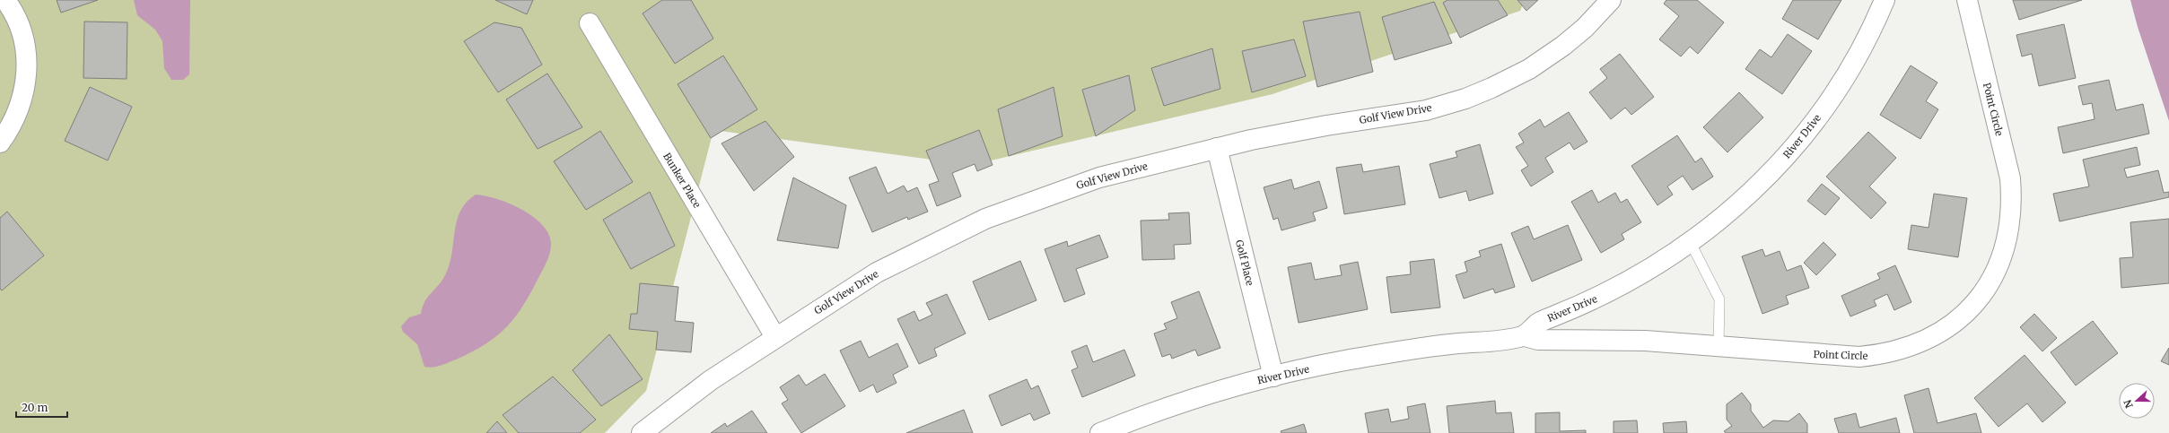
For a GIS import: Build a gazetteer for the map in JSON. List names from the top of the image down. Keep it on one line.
{"streets":{"street":["Point Circle","Golf View Drive","River Drive","Bunker Place","Golf Place"]},"crossings":[["Point Circle","River Drive"],["Golf View Drive","Bunker Place"],["Golf View Drive","Golf Place"],["River Drive","Golf Place"]],"scale_bar":"20 m","north":"left"}
